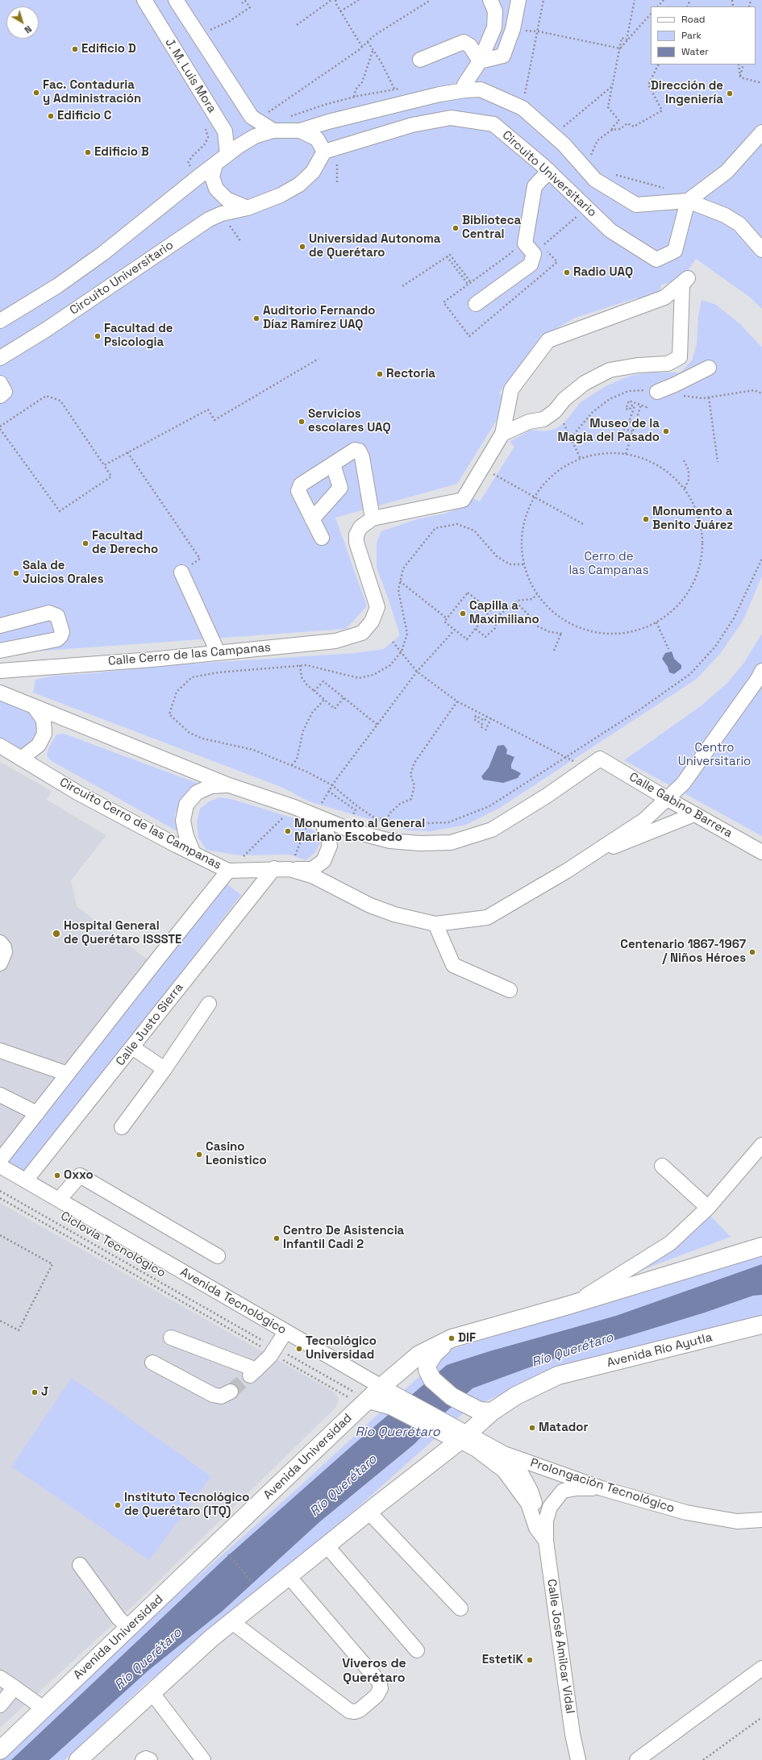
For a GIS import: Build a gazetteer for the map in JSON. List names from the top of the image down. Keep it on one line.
{"streets":{"main road":["Avenida Río Ayutla","Avenida Universidad"],"street":["J. M. Luis Mora","Circuito Universitario","Calle Cerro de las Campanas","Calle Gabino Barrera","Circuito Cerro de las Campanas","Calle Justo Sierra","Avenida Tecnológico","Prolongación Tecnológico","Calle José Amilcar Vidal"],"path":["Ciclovía Tecnológico"]},"crossings":[["Calle Gabino Barrera","Circuito Cerro de las Campanas"],["Circuito Cerro de las Campanas","Calle Justo Sierra"],["Calle Justo Sierra","Avenida Tecnológico"],["Ciclovía Tecnológico","Avenida Universidad"],["Avenida Tecnológico","Avenida Universidad"],["Prolongación Tecnológico","Calle José Amilcar Vidal"]],"districts":["Viveros de Querétaro"],"water":["Río Querétaro","Rio Querétaro"],"parks":["Cerro de las Campanas","Centro Universitario"],"places":["Edificio D","Fac. Contaduria y Administración","Dirección de Ingeniería","Edificio C","Edificio B","Biblioteca Central","Universidad Autonoma de Querétaro","Radio UAQ","Auditorio Fernando Díaz Ramírez UAQ","Facultad de Psicologia","Rectoria","Servicios escolares UAQ","Museo de la Magia del Pasado","Monumento a Benito Juárez","Facultad de Derecho","Sala de Juicios Orales","Capilla a Maximiliano","Monumento al General Mariano Escobedo","Hospital General de Querétaro ISSSTE","Centenario 1867-1967 / Niños Héroes","Casino Leonistico","Oxxo","Centro De Asistencia Infantil Cadi 2","DIF","Tecnológico Universidad","J","Matador","Instituto Tecnológico de Querétaro (ITQ)","EstetiK"],"legend":["Road","Park","Water"],"north":"bottom right"}
